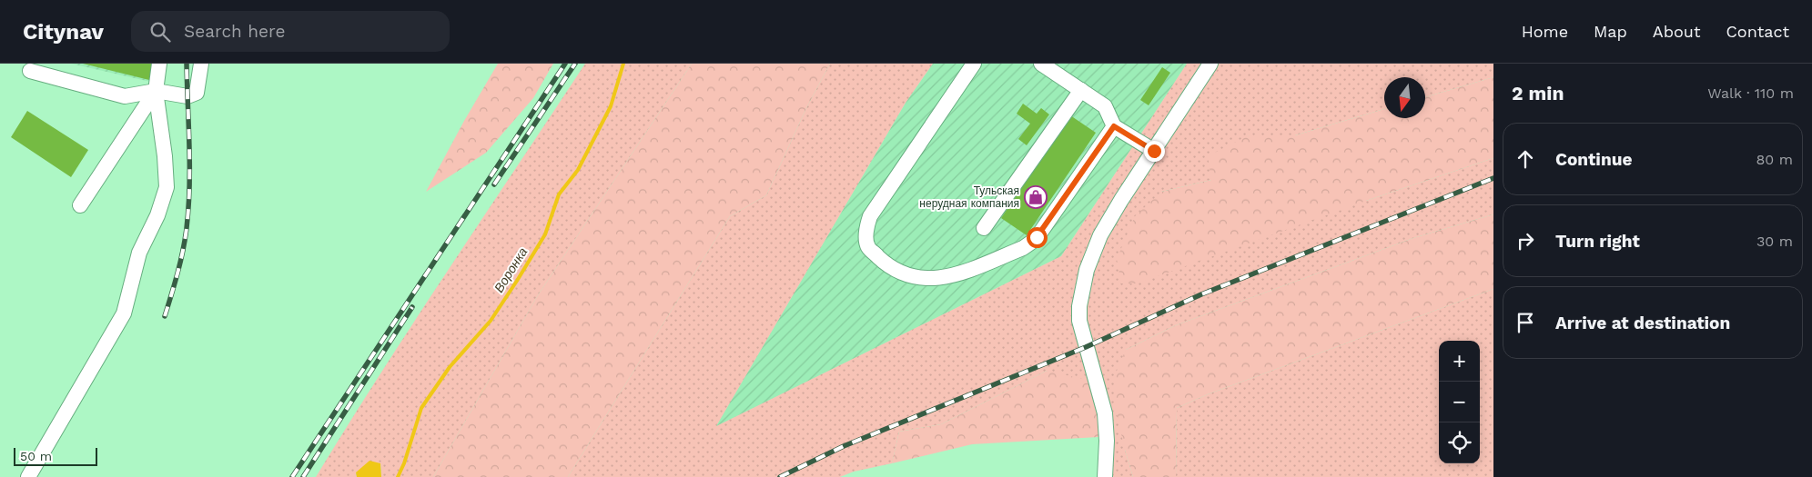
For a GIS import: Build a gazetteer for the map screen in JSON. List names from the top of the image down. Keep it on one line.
{"water":["Воронка"],"places":{"shop":["Тульская нерудная компания"]},"scale_bar":"50 m","north":"bottom","page":{"header":"Citynav","search":"Search here","nav":["Home","Map","About","Contact"],"heading":["2 min","Walk · 110 m"],"list":[["Continue","80 m"],["Turn right","30 m"],"Arrive at destination"],"map_buttons":["+","−"],"scale":"50 m"}}
